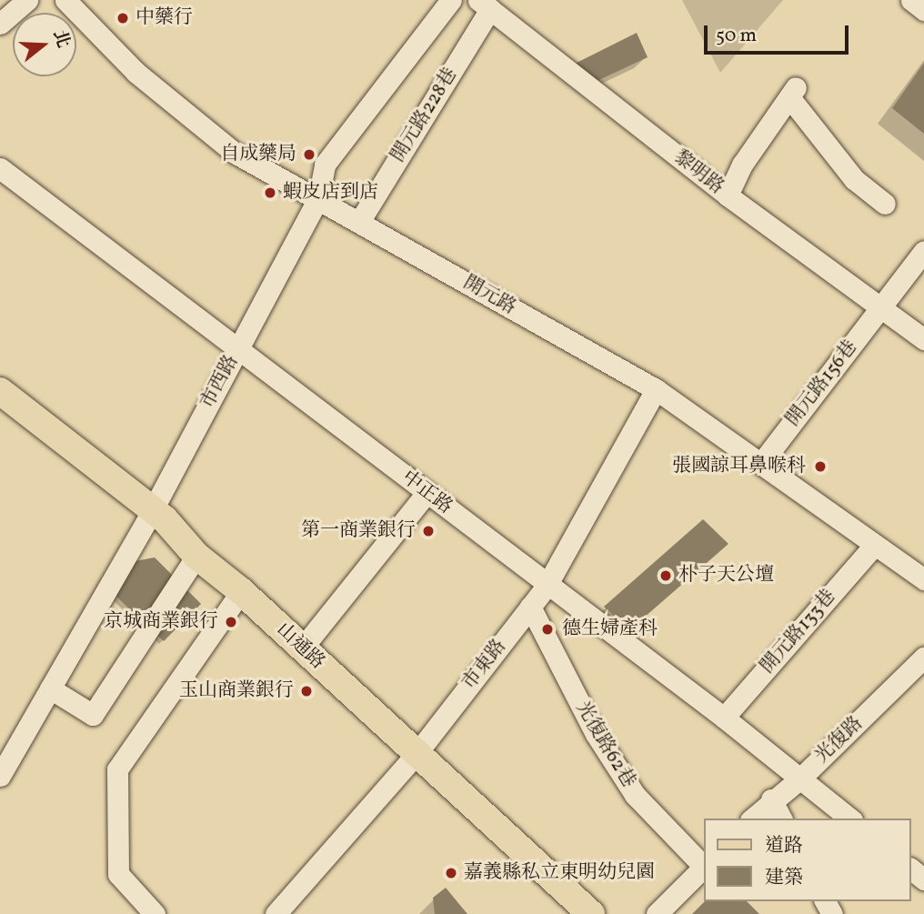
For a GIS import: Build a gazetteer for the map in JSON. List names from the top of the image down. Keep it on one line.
{"streets":{"main road":["山通路"],"street":["開元路228巷","黎明路","開元路","市西路","開元路156巷","中正路","開元路133巷","市東路","光復路","光復路62巷"]},"crossings":[["開元路228巷","黎明路"],["開元路228巷","開元路"],["黎明路","開元路156巷"],["開元路","市西路"],["開元路","開元路156巷"],["開元路","開元路133巷"],["開元路","市東路"],["市西路","中正路"],["市西路","山通路"],["中正路","開元路133巷"],["中正路","市東路"],["中正路","光復路"],["山通路","市東路"],["市東路","光復路62巷"]],"places":["中藥行","自成藥局","蝦皮店到店","張國諒耳鼻喉科","第一商業銀行","朴子天公壇","京城商業銀行","德生婦產科","玉山商業銀行","嘉義縣私立東明幼兒園"],"legend":["道路","建築"],"scale_bar":"50 m","north":"right"}
